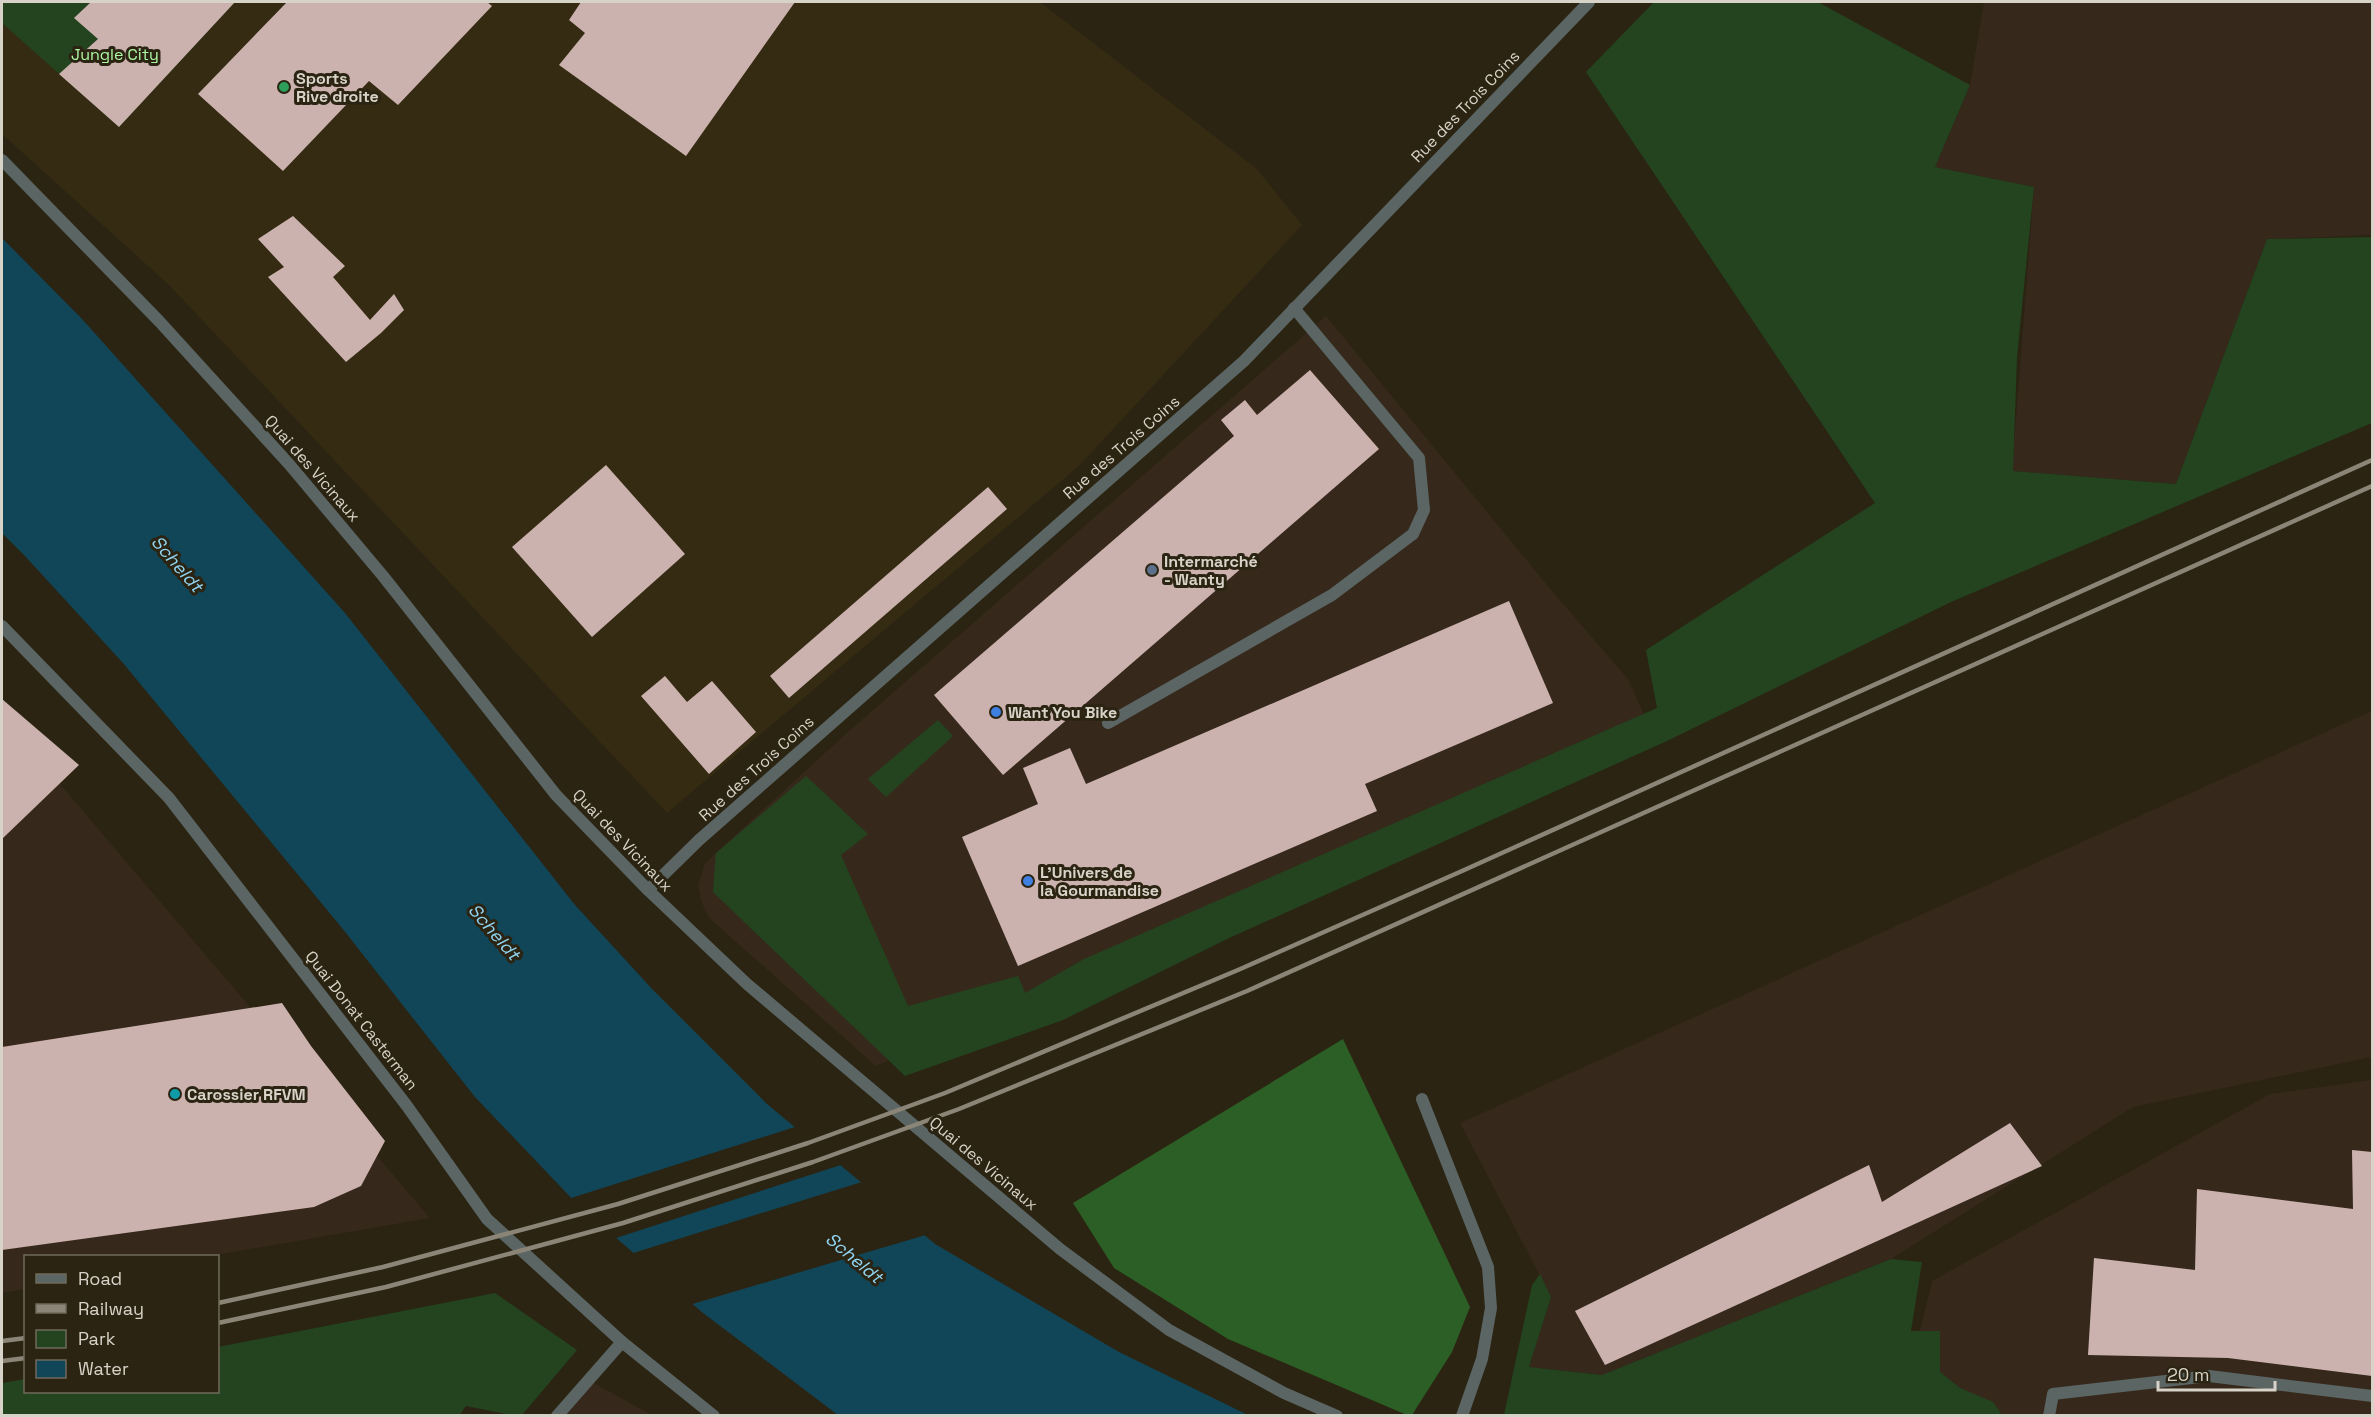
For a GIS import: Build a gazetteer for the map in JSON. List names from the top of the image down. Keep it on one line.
{"streets":{"street":["Rue des Trois Coins","Quai des Vicinaux","Quai Donat Casterman"]},"crossings":[["Rue des Trois Coins","Quai des Vicinaux"]],"water":["Scheldt"],"parks":["Jungle City"],"places":["Sports Rive droite","Intermarché - Wanty","Want You Bike","L'Univers de la Gourmandise","Carossier RFVM"],"legend":["Road","Railway","Park","Water"],"scale_bar":"20 m"}
